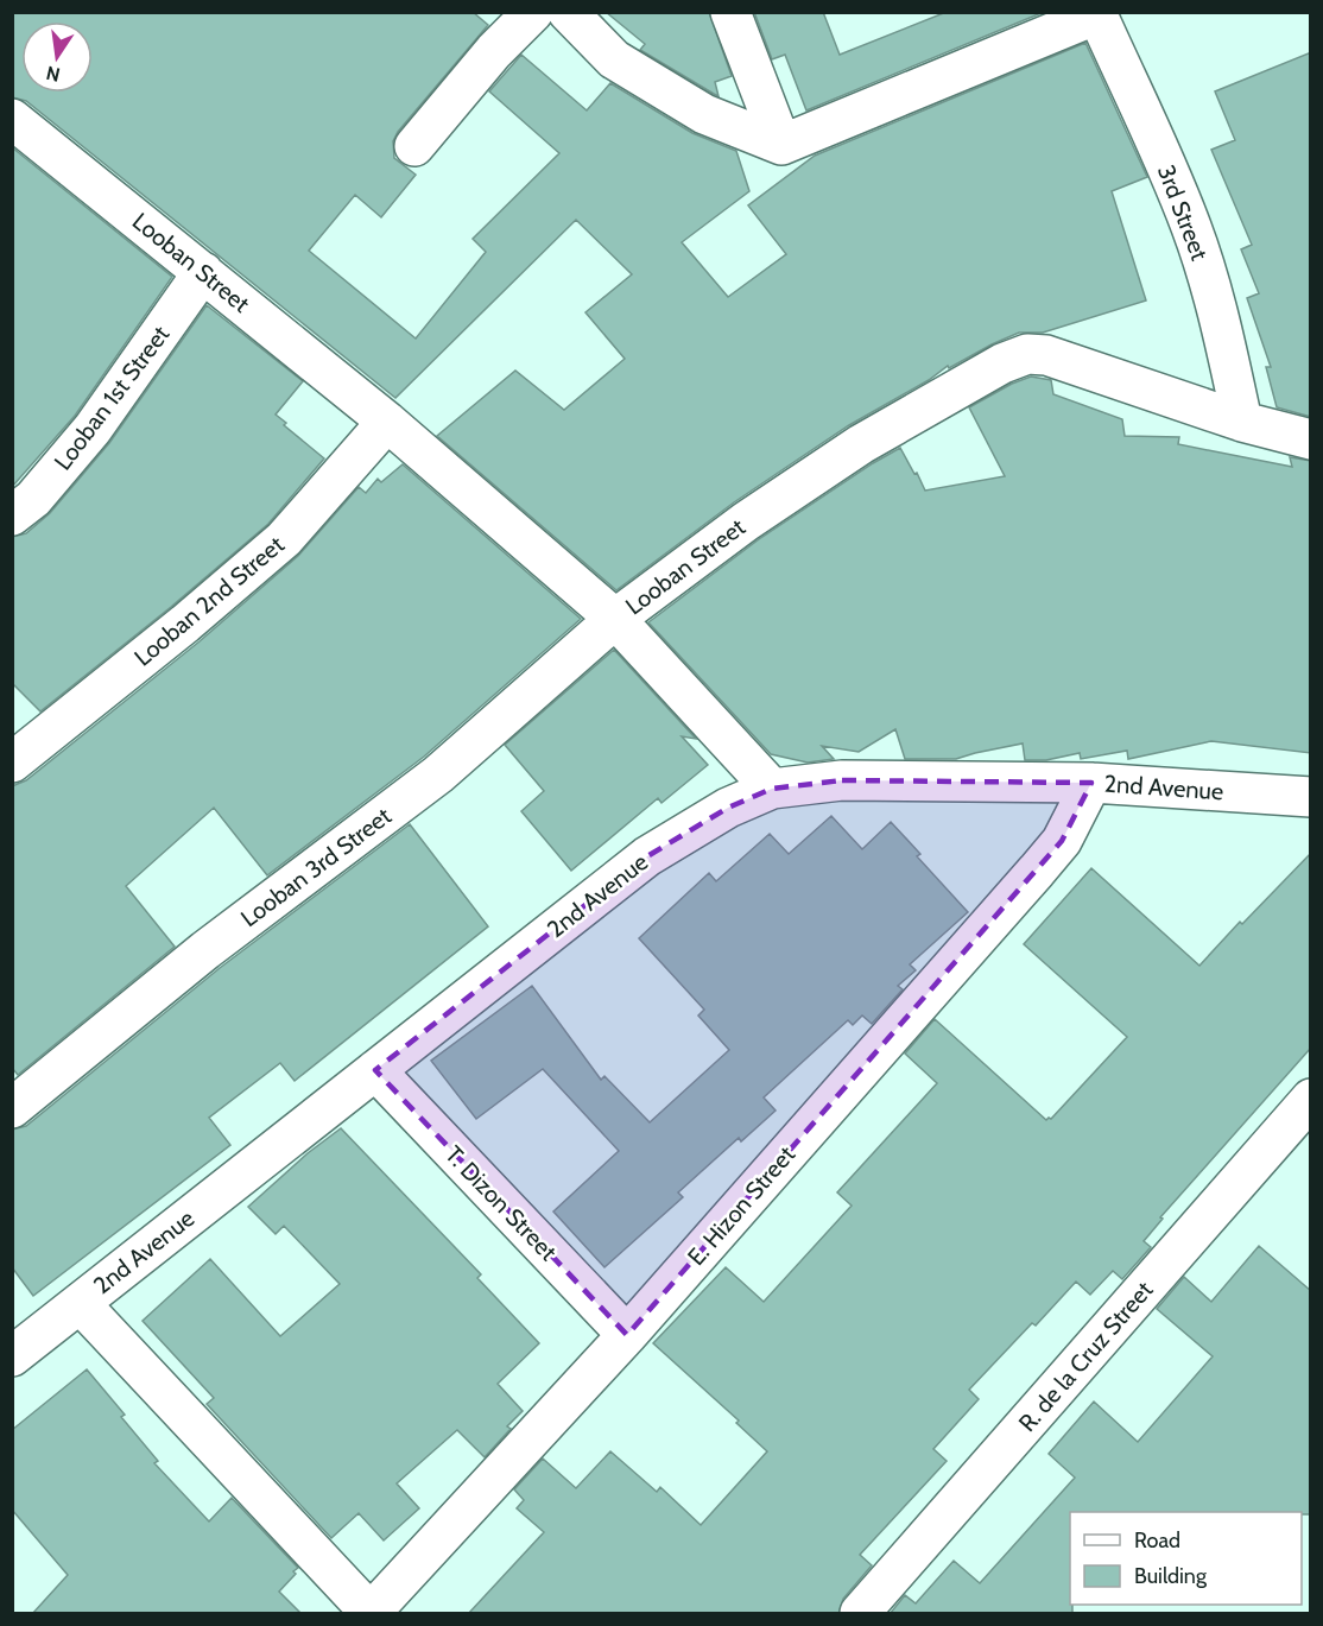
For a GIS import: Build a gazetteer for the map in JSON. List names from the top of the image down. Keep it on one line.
{"streets":{"street":["3rd Street","Looban Street","Looban 1st Street","Looban 2nd Street","2nd Avenue","Looban 3rd Street","T. Dizon Street","E. Hizon Street","R. de la Cruz Street"]},"crossings":[["3rd Street","Looban Street"],["Looban Street","Looban 1st Street"],["Looban Street","Looban 2nd Street"],["Looban Street","Looban 3rd Street"],["2nd Avenue","T. Dizon Street"],["2nd Avenue","E. Hizon Street"],["T. Dizon Street","E. Hizon Street"]],"legend":["Road","Building"],"north":"bottom"}
